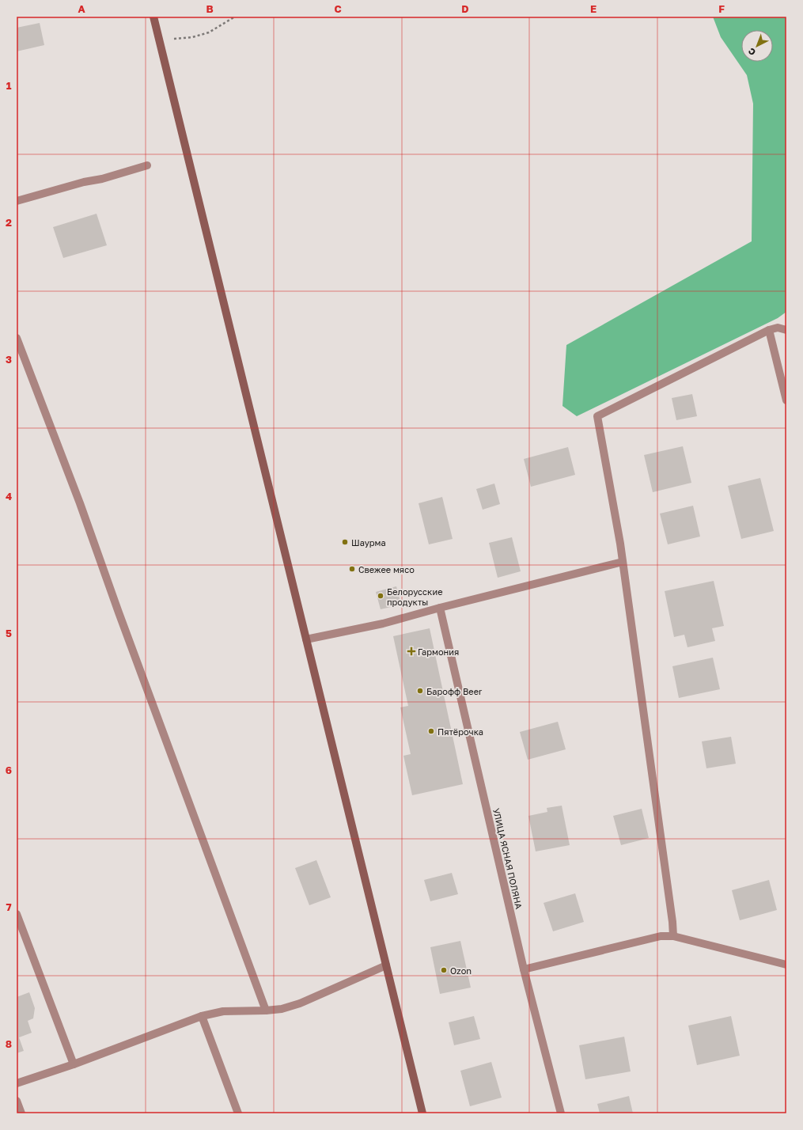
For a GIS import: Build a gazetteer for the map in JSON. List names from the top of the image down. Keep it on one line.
{"streets":{"lane":["УЛИЦА ЯСНАЯ ПОЛЯНА"]},"places":{"other":["Шаурма","Свежее мясо","Белорусские продукты","Барофф Beer","Пятёрочка","Ozon"],"health":["Гармония"]},"north":"bottom left","grid":{"columns":["A","B","C","D","E","F"],"rows":["1","2","3","4","5","6","7","8"]}}
